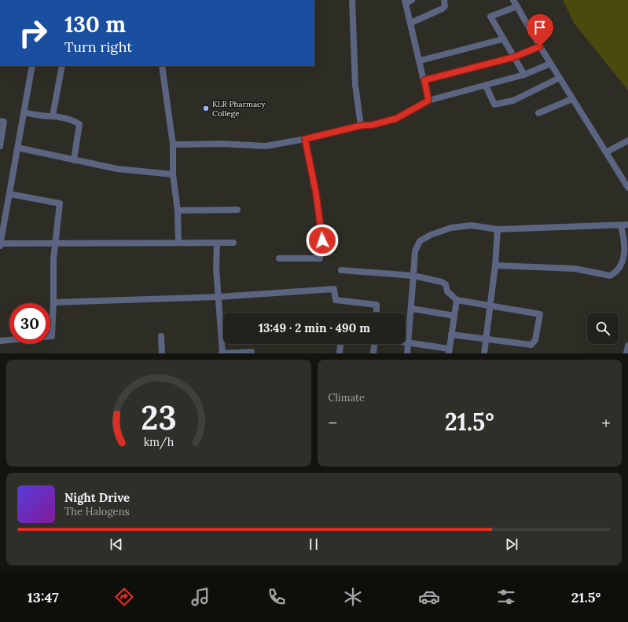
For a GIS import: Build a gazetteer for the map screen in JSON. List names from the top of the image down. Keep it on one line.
{"places":["KLR Pharmacy College"],"page":{"turn":["130 m","Turn right"],"limit":"30","trip":"13:49 · 2 min · 490 m","tile":"Climate","heat":["−","21.5°","+"],"song":["Night Drive","The Halogens"],"tabs":["13:47","21.5°"],"gauge":["23","km/h"]}}
